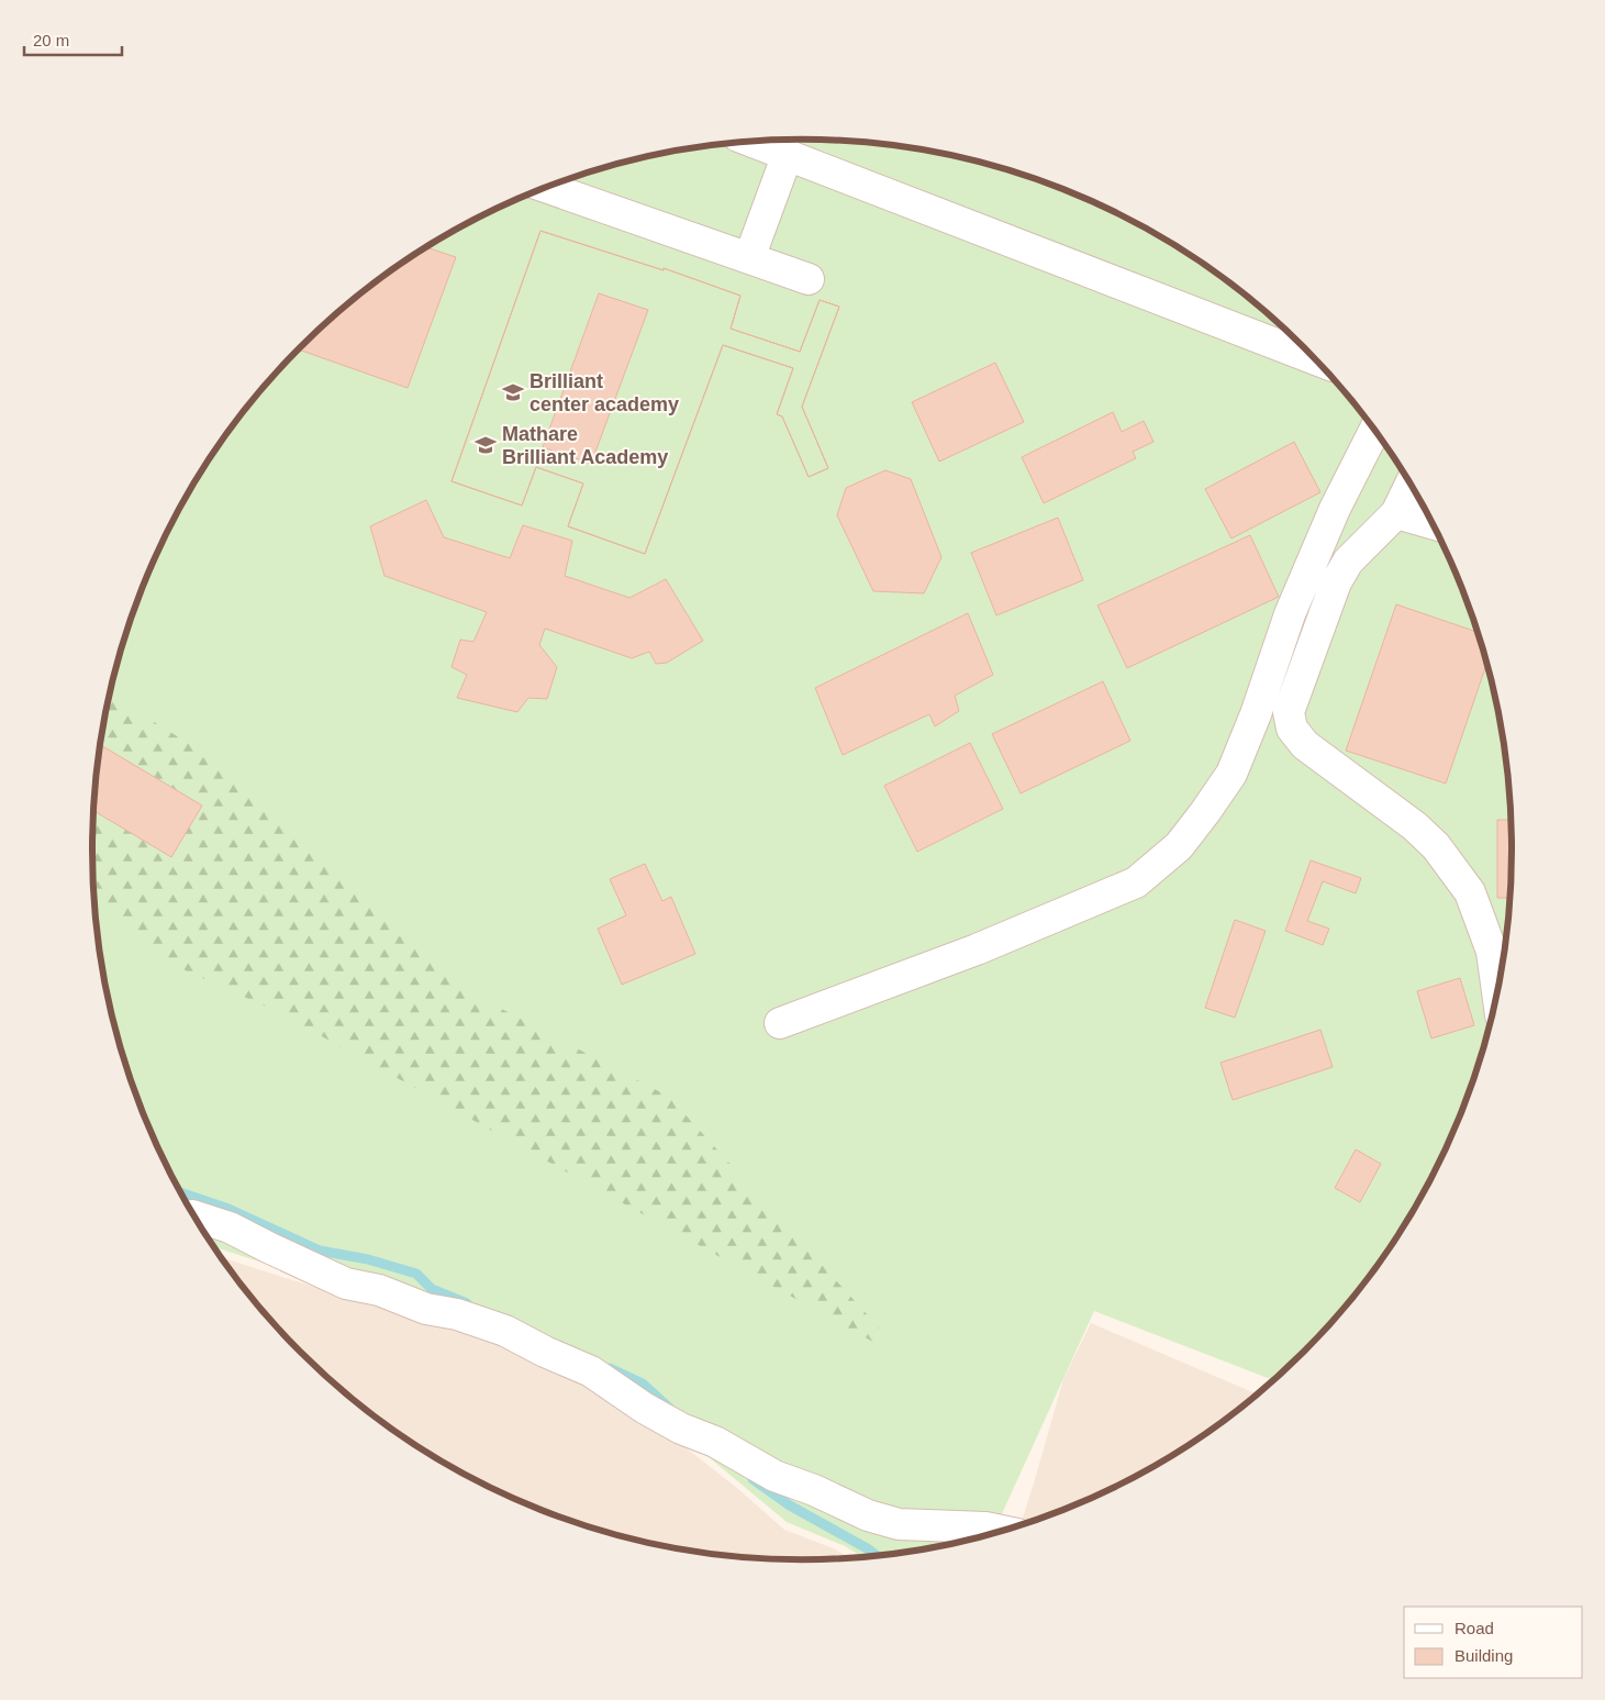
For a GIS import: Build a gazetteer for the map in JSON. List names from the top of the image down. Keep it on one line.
{"places":{"school or university":["Brilliant center academy","Mathare Brilliant Academy"]},"legend":["Road","Building"],"scale_bar":"20 m"}
